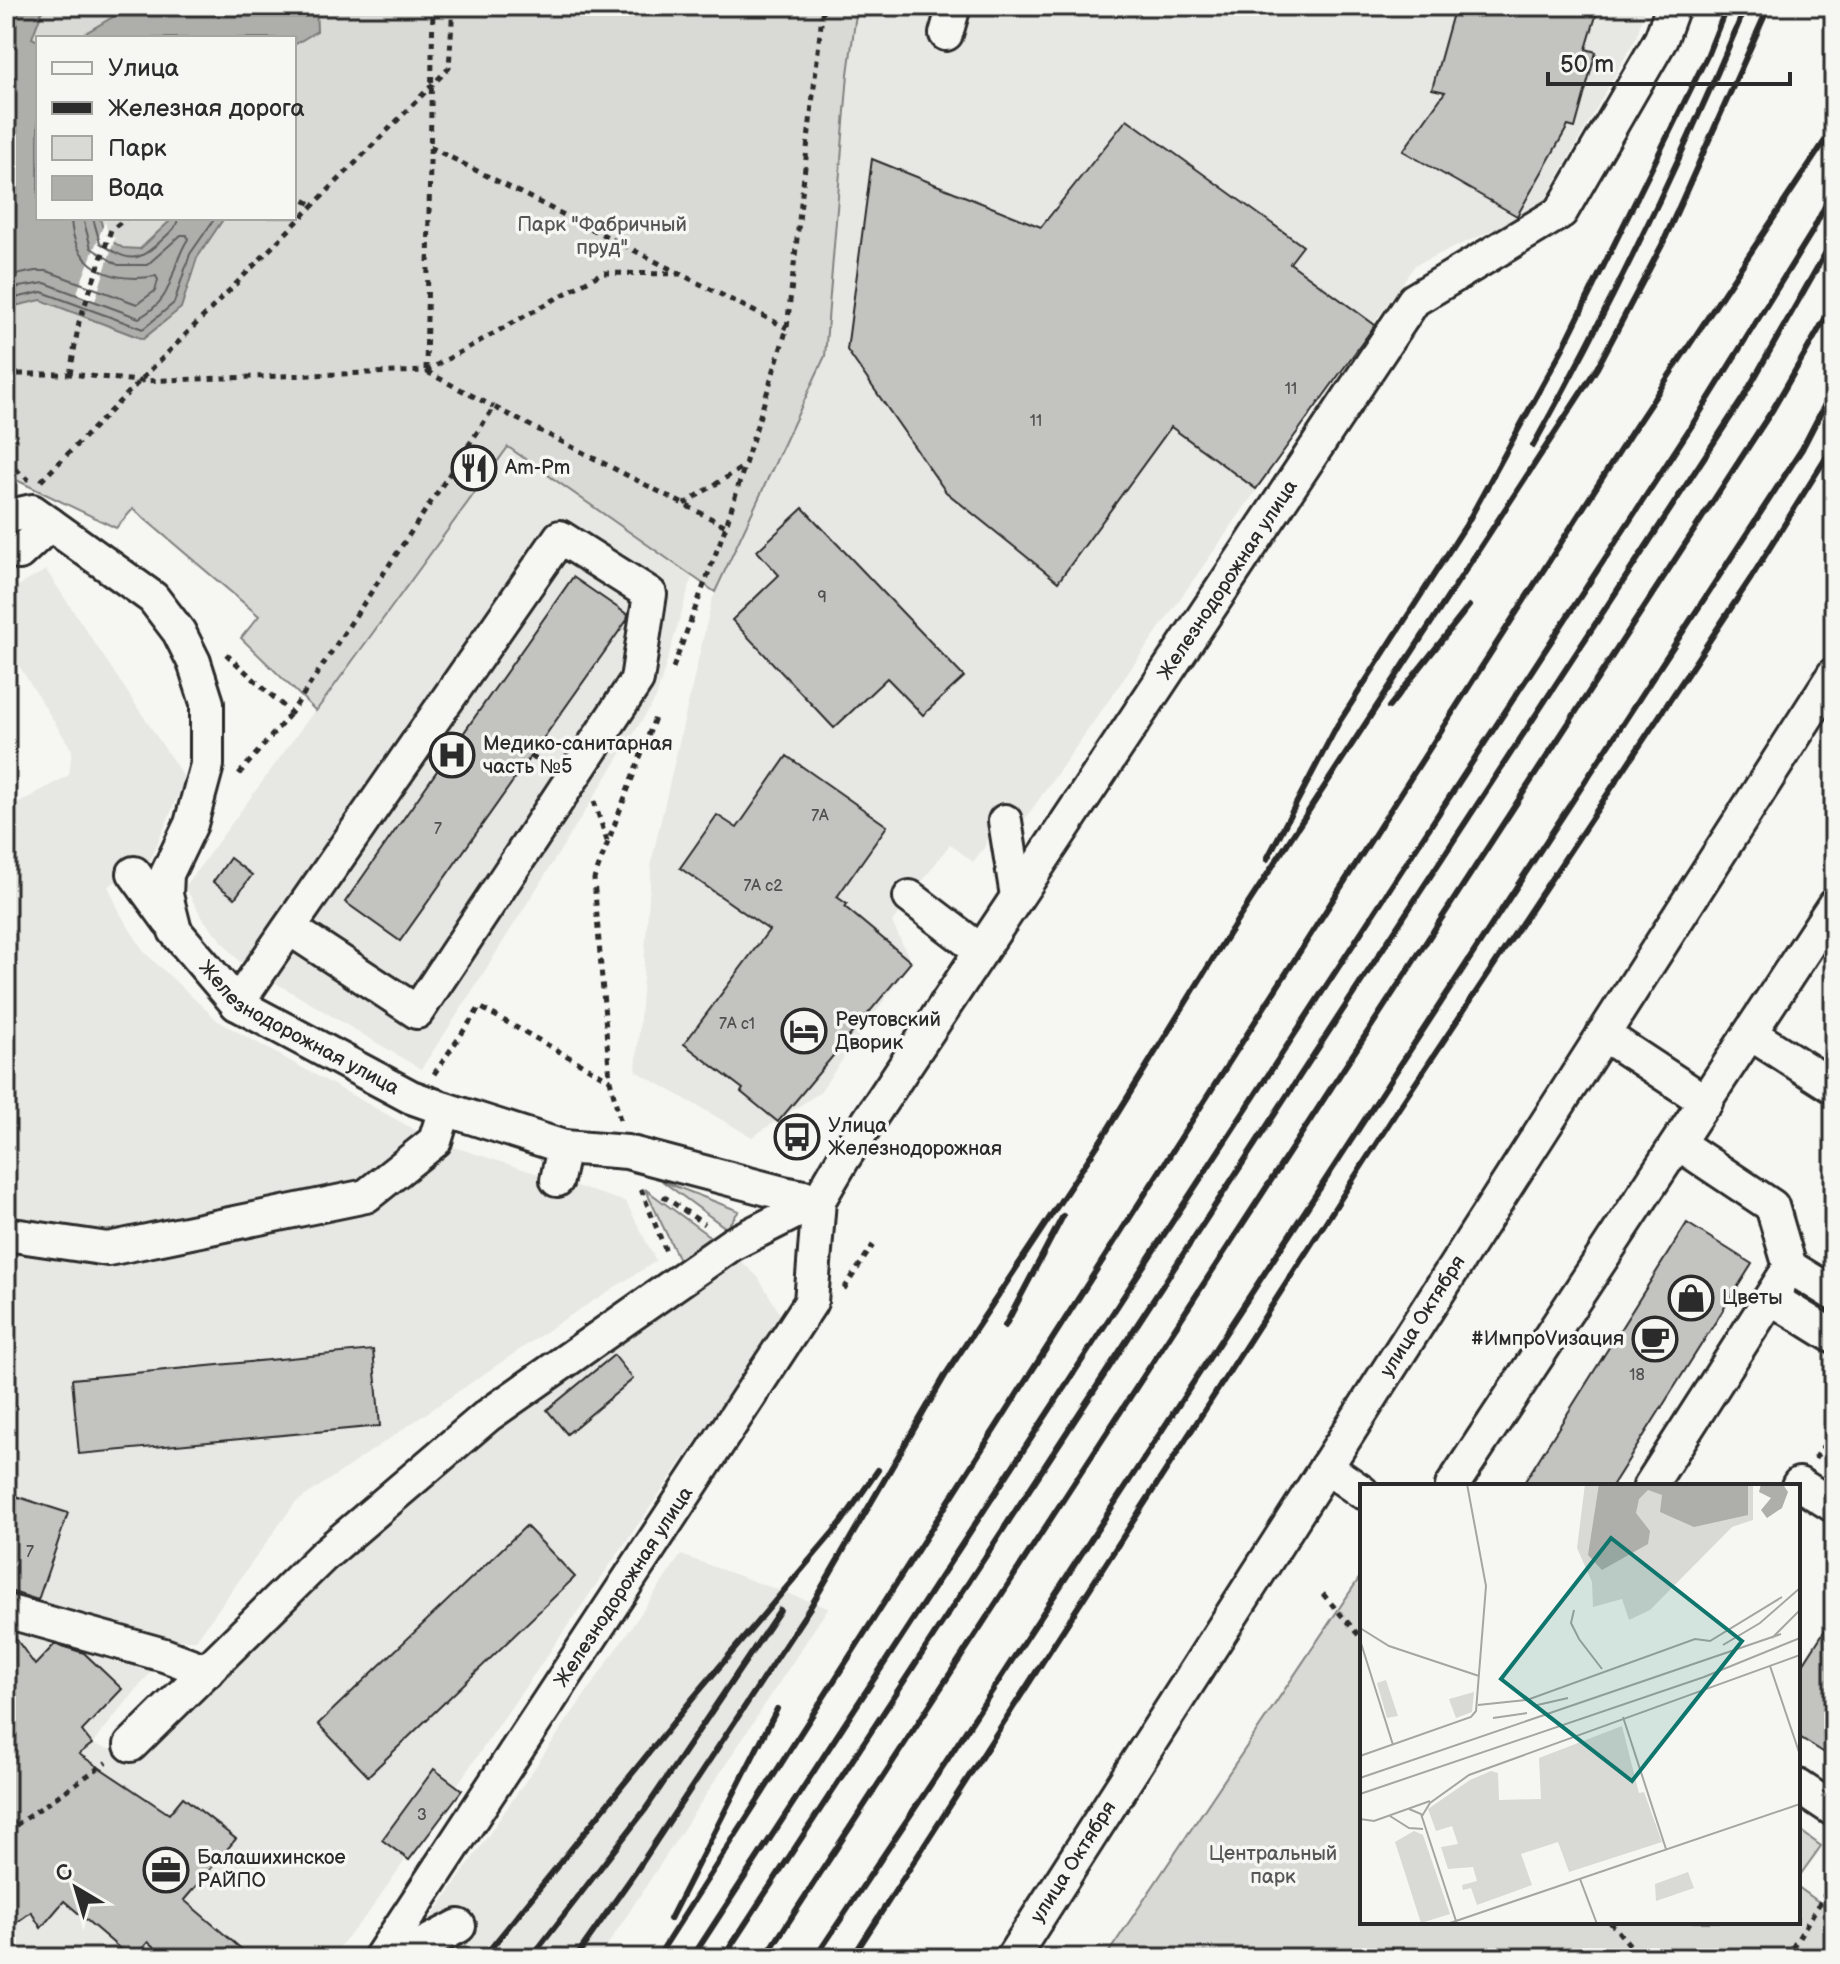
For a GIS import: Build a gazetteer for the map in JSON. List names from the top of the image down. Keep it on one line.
{"streets":{"street":["Железнодорожная улица","улица Октября"]},"parks":["Парк \"Фабричный пруд\"","Центральный парк"],"places":{"restaurant":["Am-Pm"],"hospital":["Медико-санитарная часть №5"],"hotel":["Реутовский Дворик"],"bus stop":["Улица Железнодорожная"],"shop":["Цветы"],"cafe":["#ИмпроVизация"],"office":["Балашихинское РАЙПО"]},"house_numbers":["11","11","9","7А","7","7А с2","7А с1","18","7","3"],"legend":["Улица","Железная дорога","Парк","Вода"],"scale_bar":"50 m","north":"top left"}
